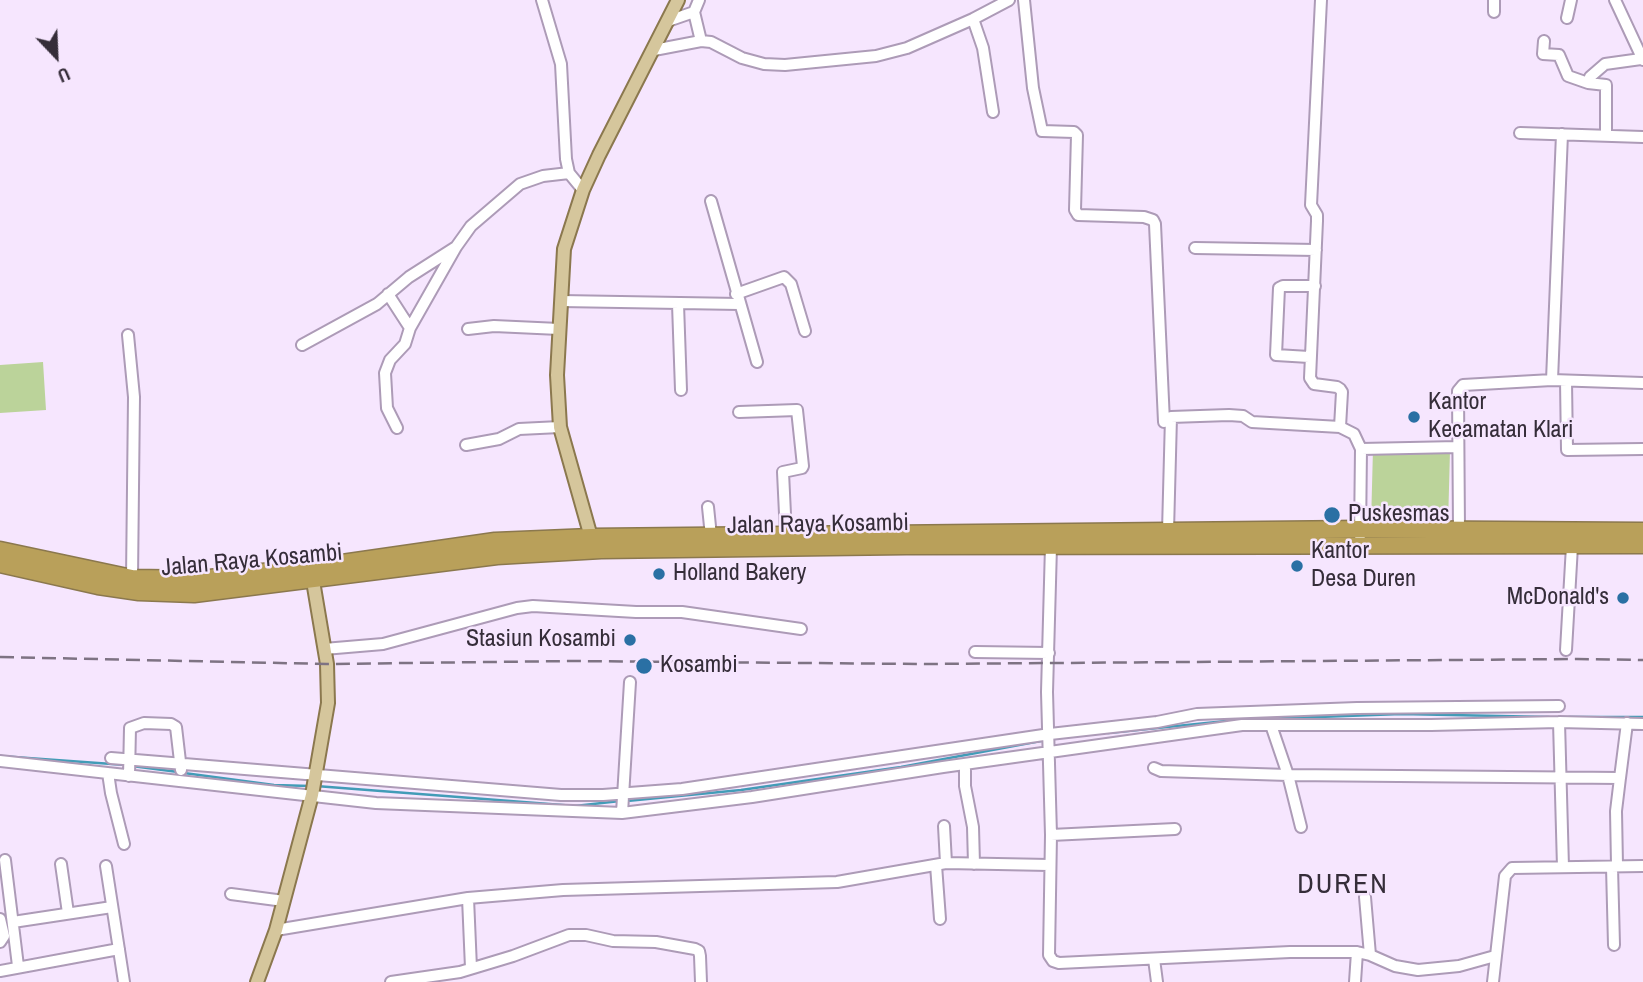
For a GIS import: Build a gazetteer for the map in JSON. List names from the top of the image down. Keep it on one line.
{"streets":{"highway":["Jalan Raya Kosambi"]},"districts":["DUREN"],"places":["Kantor Kecamatan Klari","Puskesmas","Kantor Desa Duren","Holland Bakery","McDonald's","Stasiun Kosambi","Kosambi"],"north":"bottom right"}
